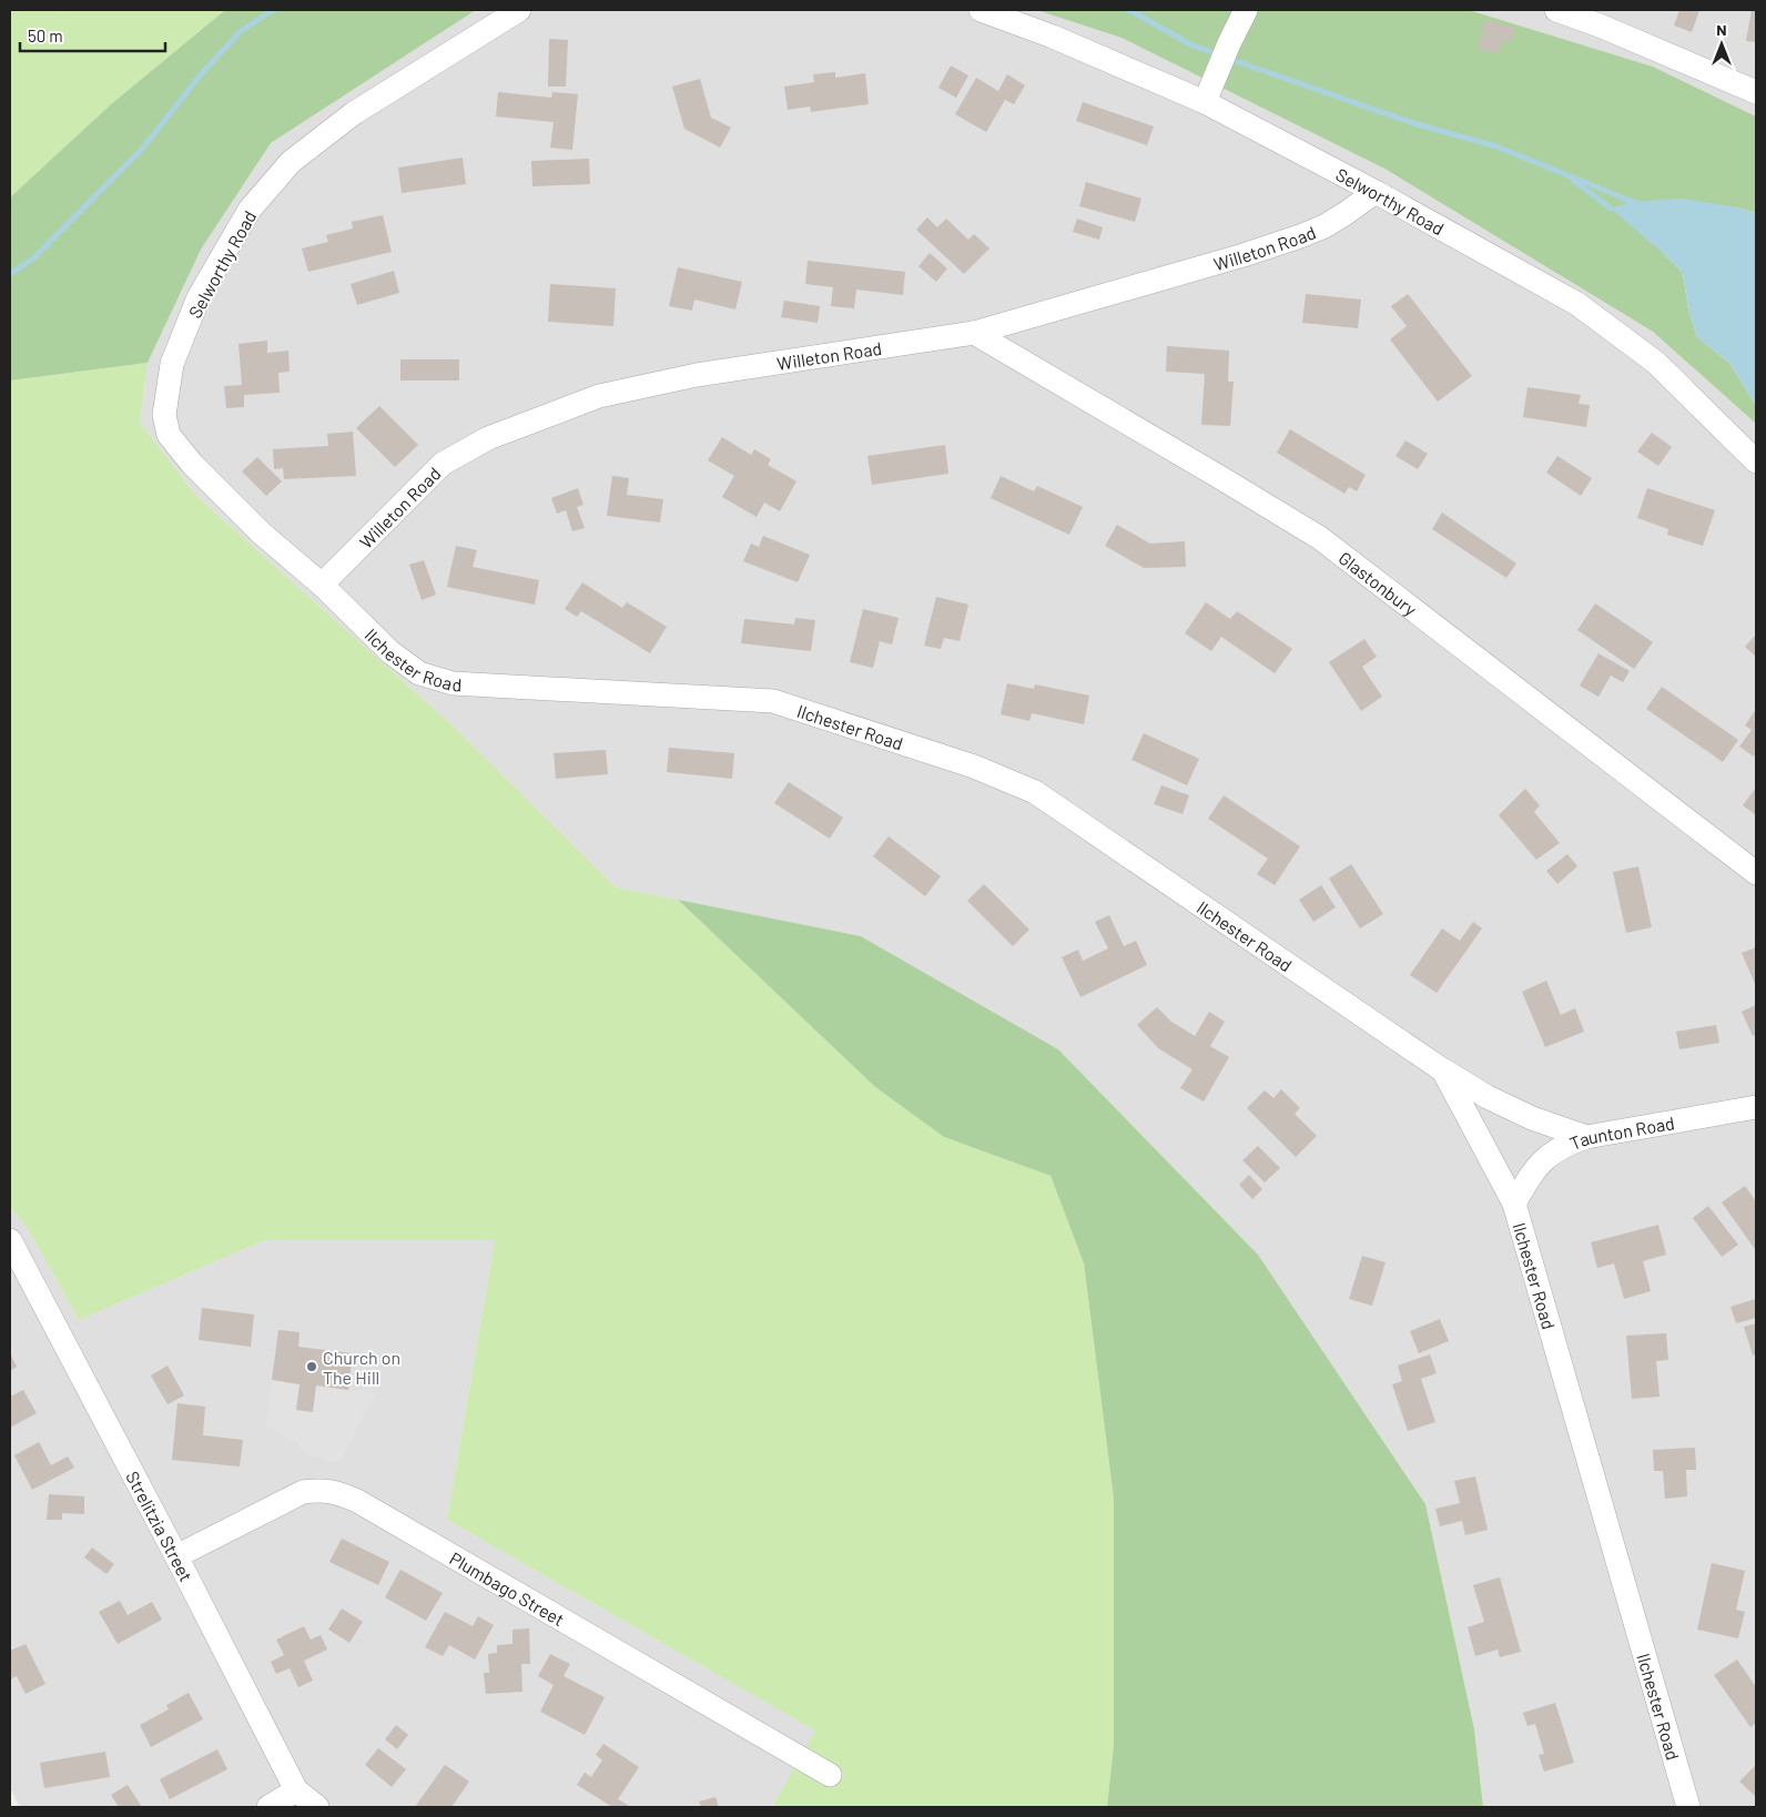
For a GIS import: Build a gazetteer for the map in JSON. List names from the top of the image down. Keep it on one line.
{"streets":{"street":["Selworthy Road","Willeton Road","Glastonbury","Ilchester Road","Taunton Road","Strelitzia Street","Plumbago Street"]},"crossings":[["Selworthy Road","Willeton Road"],["Selworthy Road","Ilchester Road"],["Willeton Road","Glastonbury"],["Willeton Road","Ilchester Road"],["Ilchester Road","Taunton Road"],["Strelitzia Street","Plumbago Street"]],"places":["Church on The Hill"],"scale_bar":"50 m","north":"top"}
